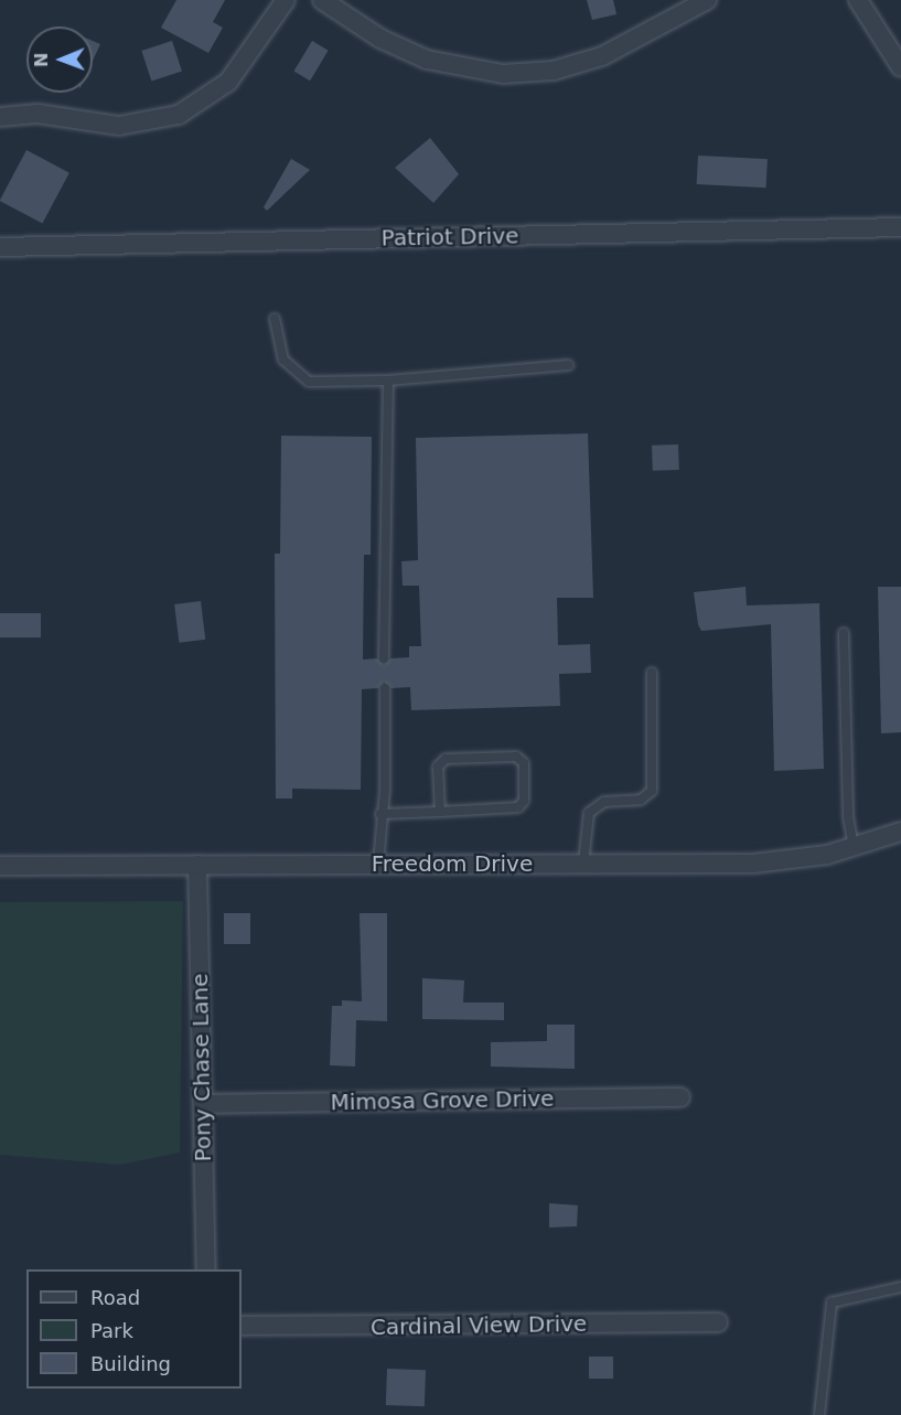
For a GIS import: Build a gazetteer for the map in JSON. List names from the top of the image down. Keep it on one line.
{"streets":{"street":["Patriot Drive","Freedom Drive","Pony Chase Lane","Mimosa Grove Drive","Cardinal View Drive"]},"crossings":[["Freedom Drive","Pony Chase Lane"],["Pony Chase Lane","Mimosa Grove Drive"]],"legend":["Road","Park","Building"],"north":"left"}
